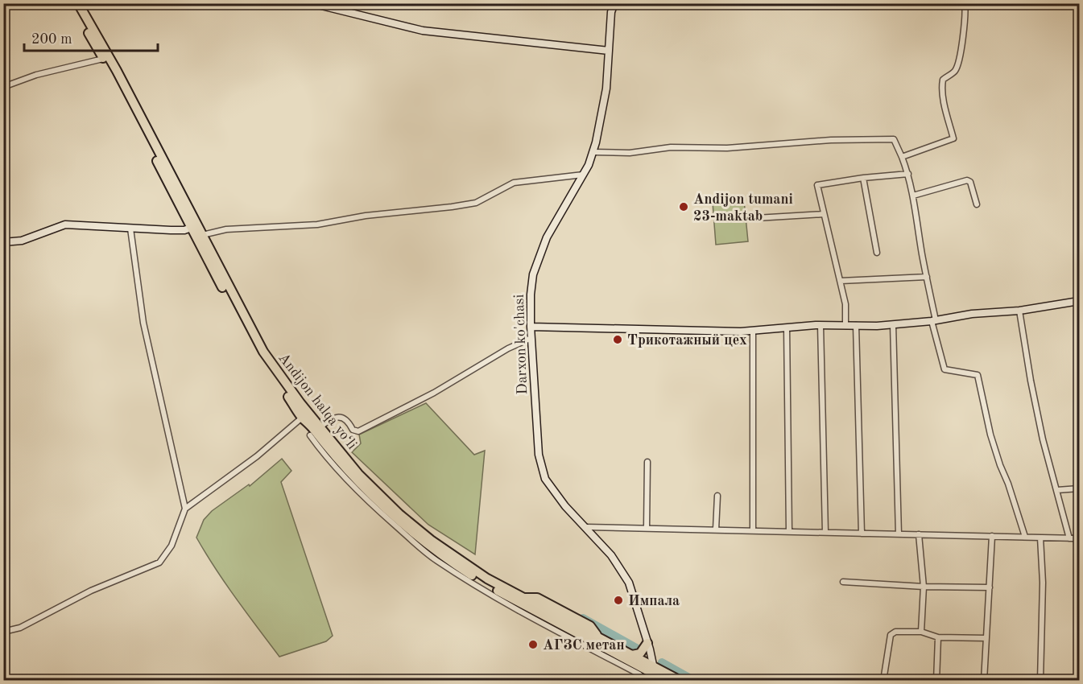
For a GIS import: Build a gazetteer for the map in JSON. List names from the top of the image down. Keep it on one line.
{"streets":{"highway":["Andijon halqa yo‘li"],"street":["Darxon ko'chasi"]},"crossings":[["Darxon ko'chasi","Andijon halqa yo‘li"]],"places":["Andijon tumani 23-maktab","Трикотажный цех","Импала","АГЗС метан"],"scale_bar":"200 m"}
